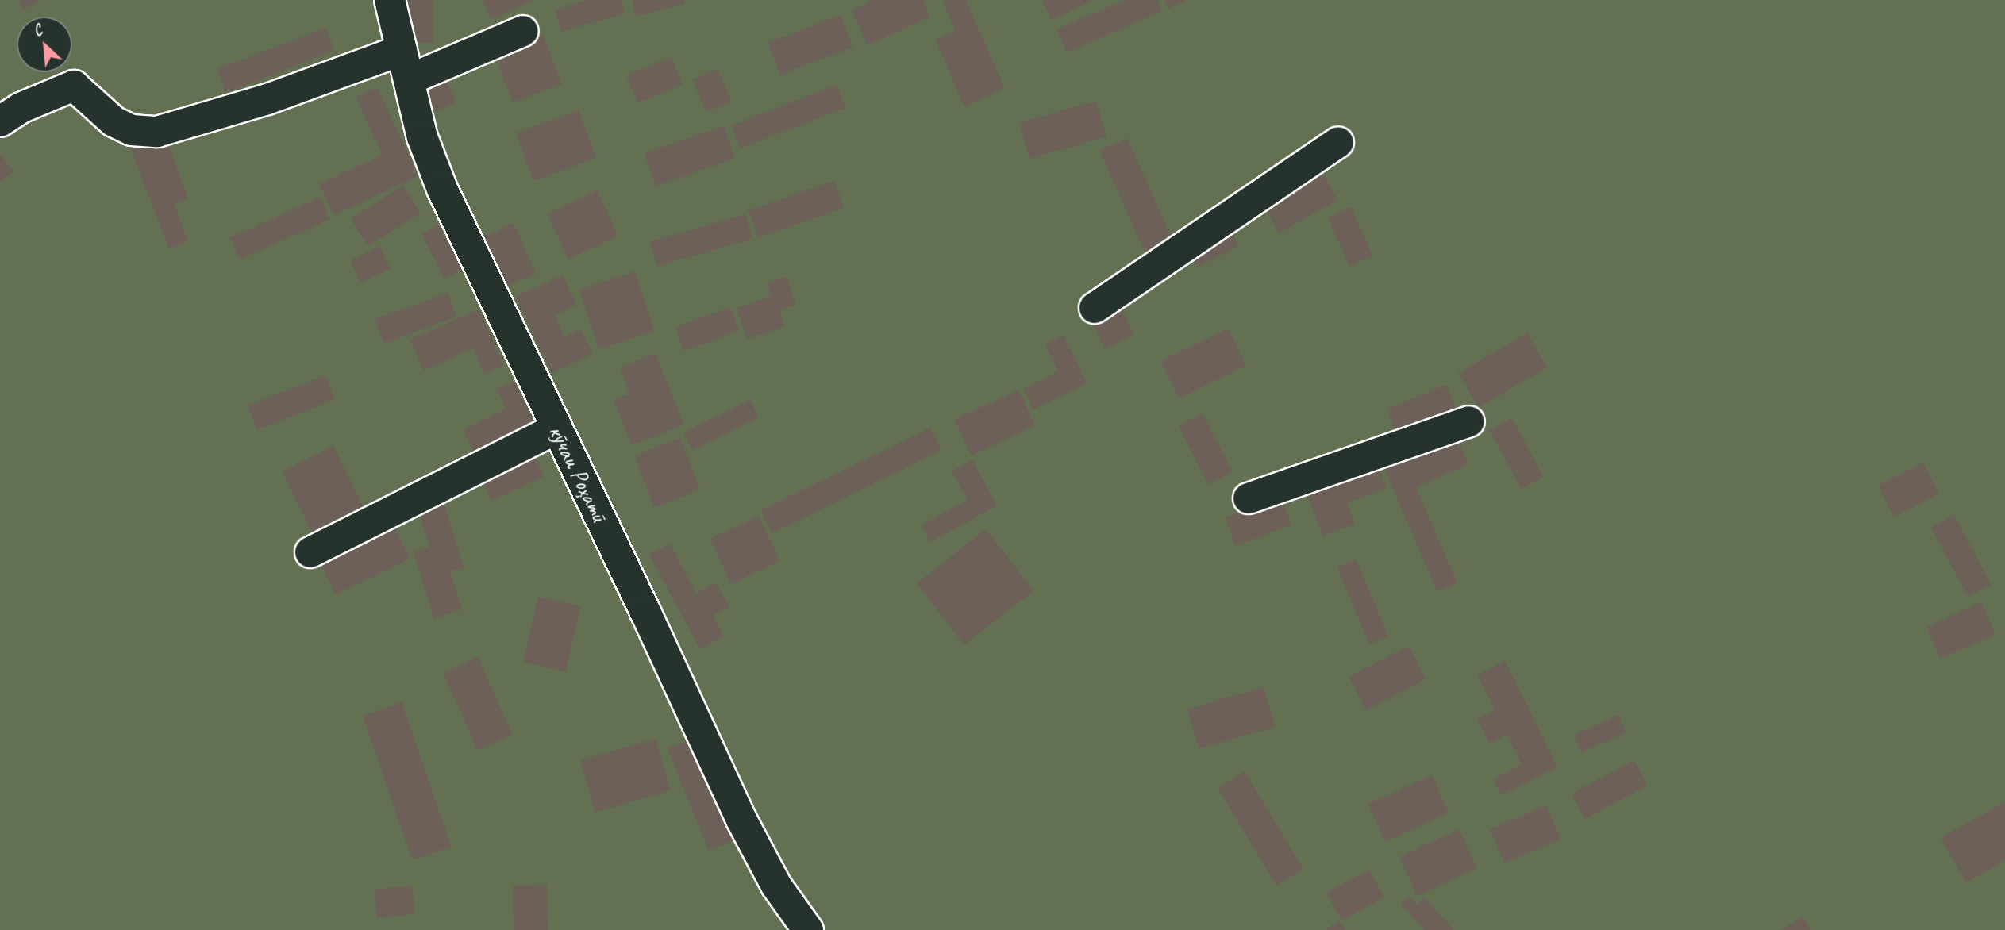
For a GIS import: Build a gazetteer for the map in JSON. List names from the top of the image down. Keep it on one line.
{"streets":{"street":["кӯчаи Роҳатӣ"]},"north":"top left"}
